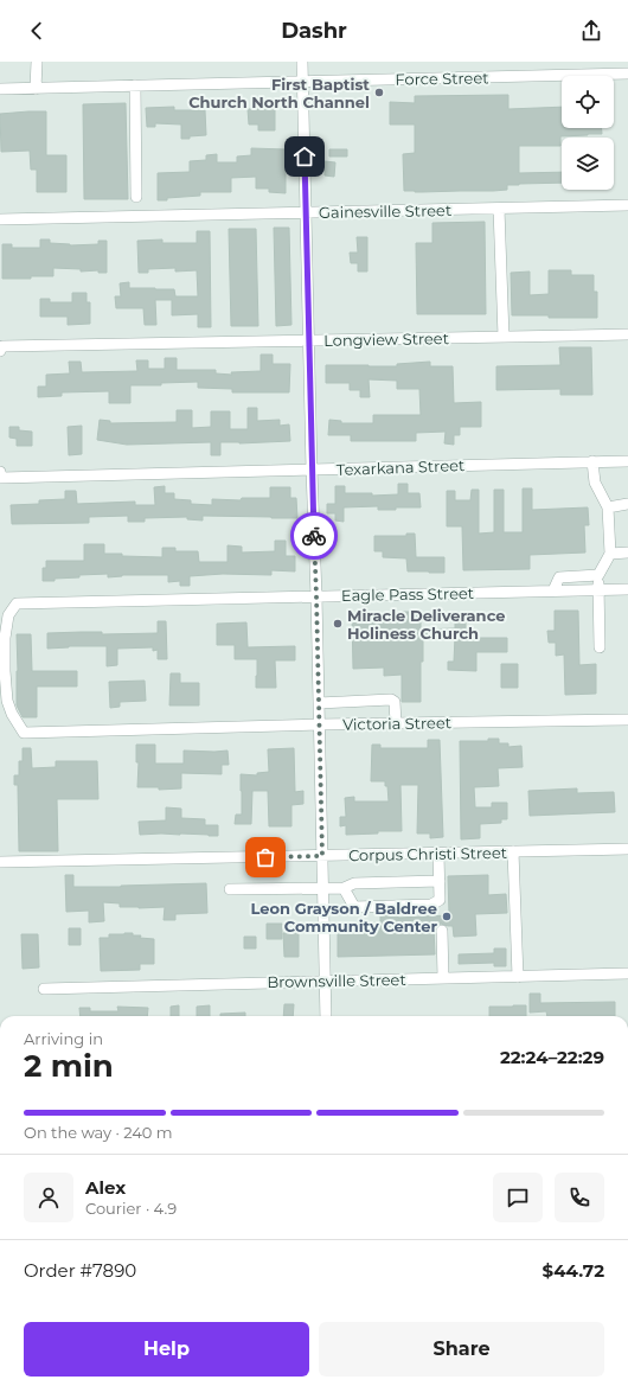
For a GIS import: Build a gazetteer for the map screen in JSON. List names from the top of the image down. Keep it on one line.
{"streets":{"street":["Force Street","Gainesville Street","Longview Street","Texarkana Street","Eagle Pass Street","Victoria Street","Corpus Christi Street","Brownsville Street"]},"crossings":[["Eagle Pass Street","Victoria Street"]],"places":["First Baptist Church North Channel","Miracle Deliverance Holiness Church","Leon Grayson / Baldree Community Center"],"page":{"header":"Dashr","heading":["2 min","Arriving in","22:24–22:29"],"panel":["Alex","Courier · 4.9","Order #7890","$44.72"],"bar":"On the way · 240 m","buttons":["Help","Share"]}}
